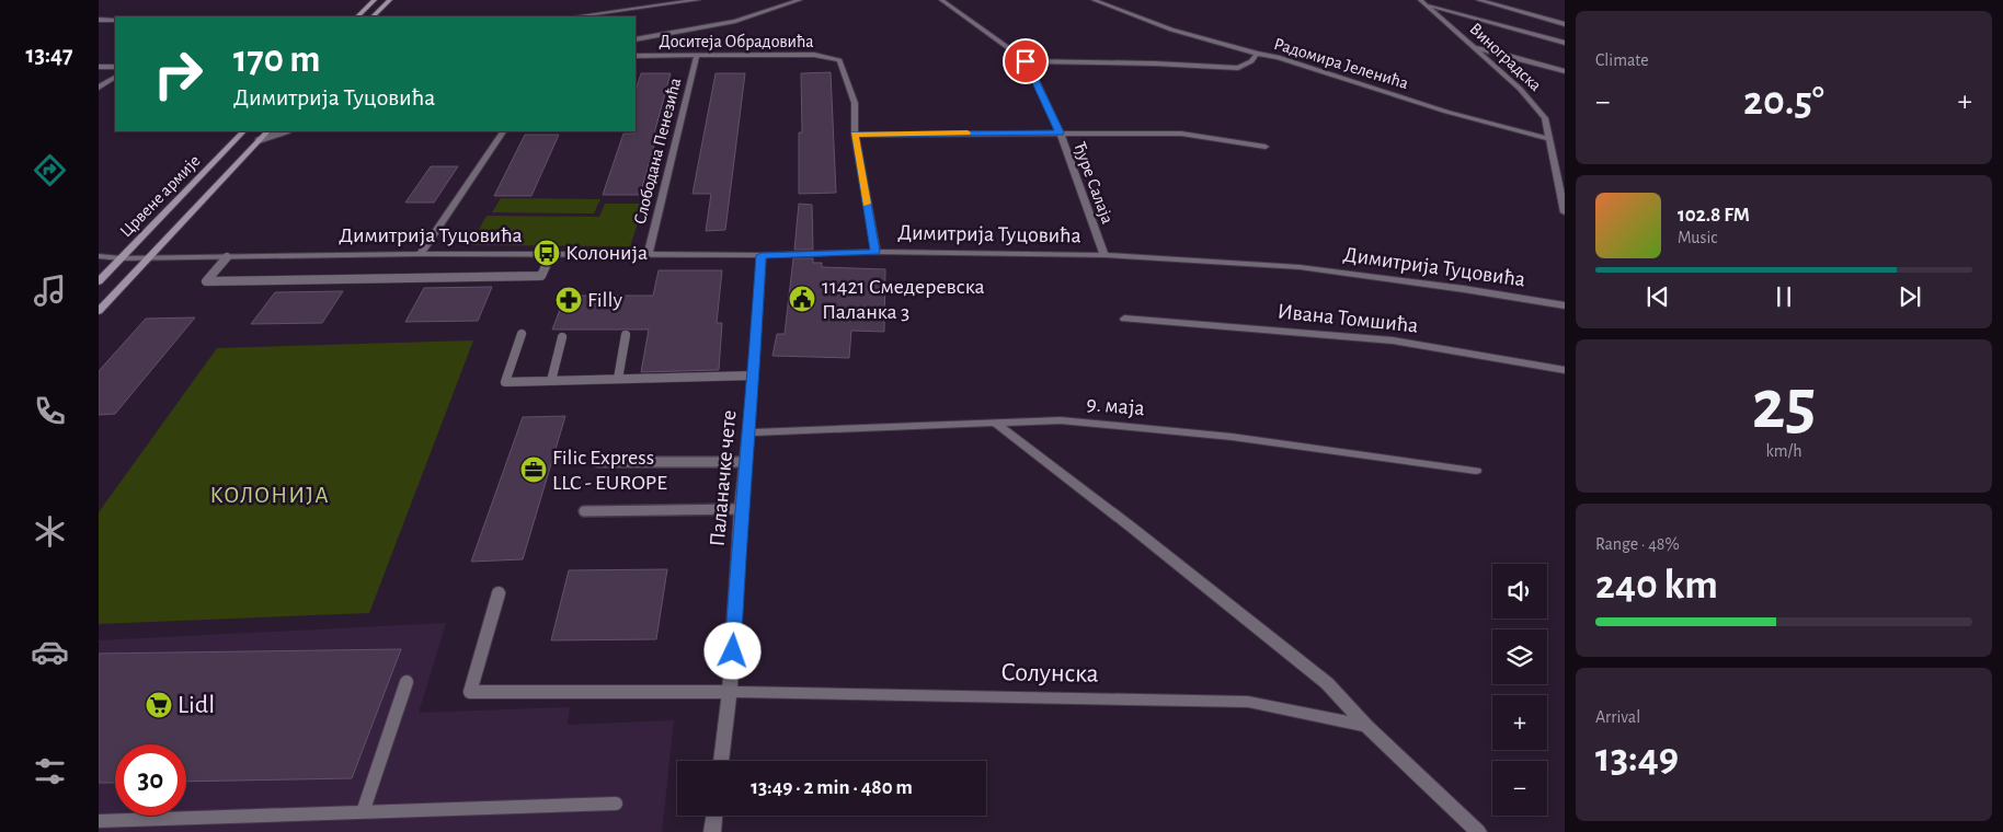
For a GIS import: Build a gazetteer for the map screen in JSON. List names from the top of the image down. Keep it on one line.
{"streets":{"main road":["Црвене армије"],"street":["Доситеја Обрадовића","Виноградска","Радомира Јеленића","Слободана Пенезића","Ђуре Салаја","Димитрија Туцовића","Ивана Томшића","9. маја","Паланачке чете","Солунска"]},"crossings":[["Доситеја Обрадовића","Слободана Пенезића"],["Виноградска","Радомира Јеленића"],["Радомира Јеленића","Ђуре Салаја"],["Слободана Пенезића","Димитрија Туцовића"],["Ђуре Салаја","Димитрија Туцовића"],["Црвене армије","Димитрија Туцовића"],["Димитрија Туцовића","Паланачке чете"],["9. маја","Паланачке чете"],["Паланачке чете","Солунска"]],"districts":["КОЛОНИЈА"],"places":{"bus stop":["Колонија"],"public building":["11421 Смедеревска Паланка 3"],"pharmacy":["Filly"],"office":["Filic Express LLC - EUROPE"],"supermarket":["Lidl"]},"page":{"tabs":"13:47","tile":["Climate",["25","km/h"],["Range · 48%","240 km"],["Arrival","13:49"]],"turn":["170 m","Димитрија Туцовића"],"heat":["−","20.5°","+"],"song":["102.8 FM","Music"],"map_buttons":["+","−"],"limit":"30","trip":"13:49 · 2 min · 480 m"}}
